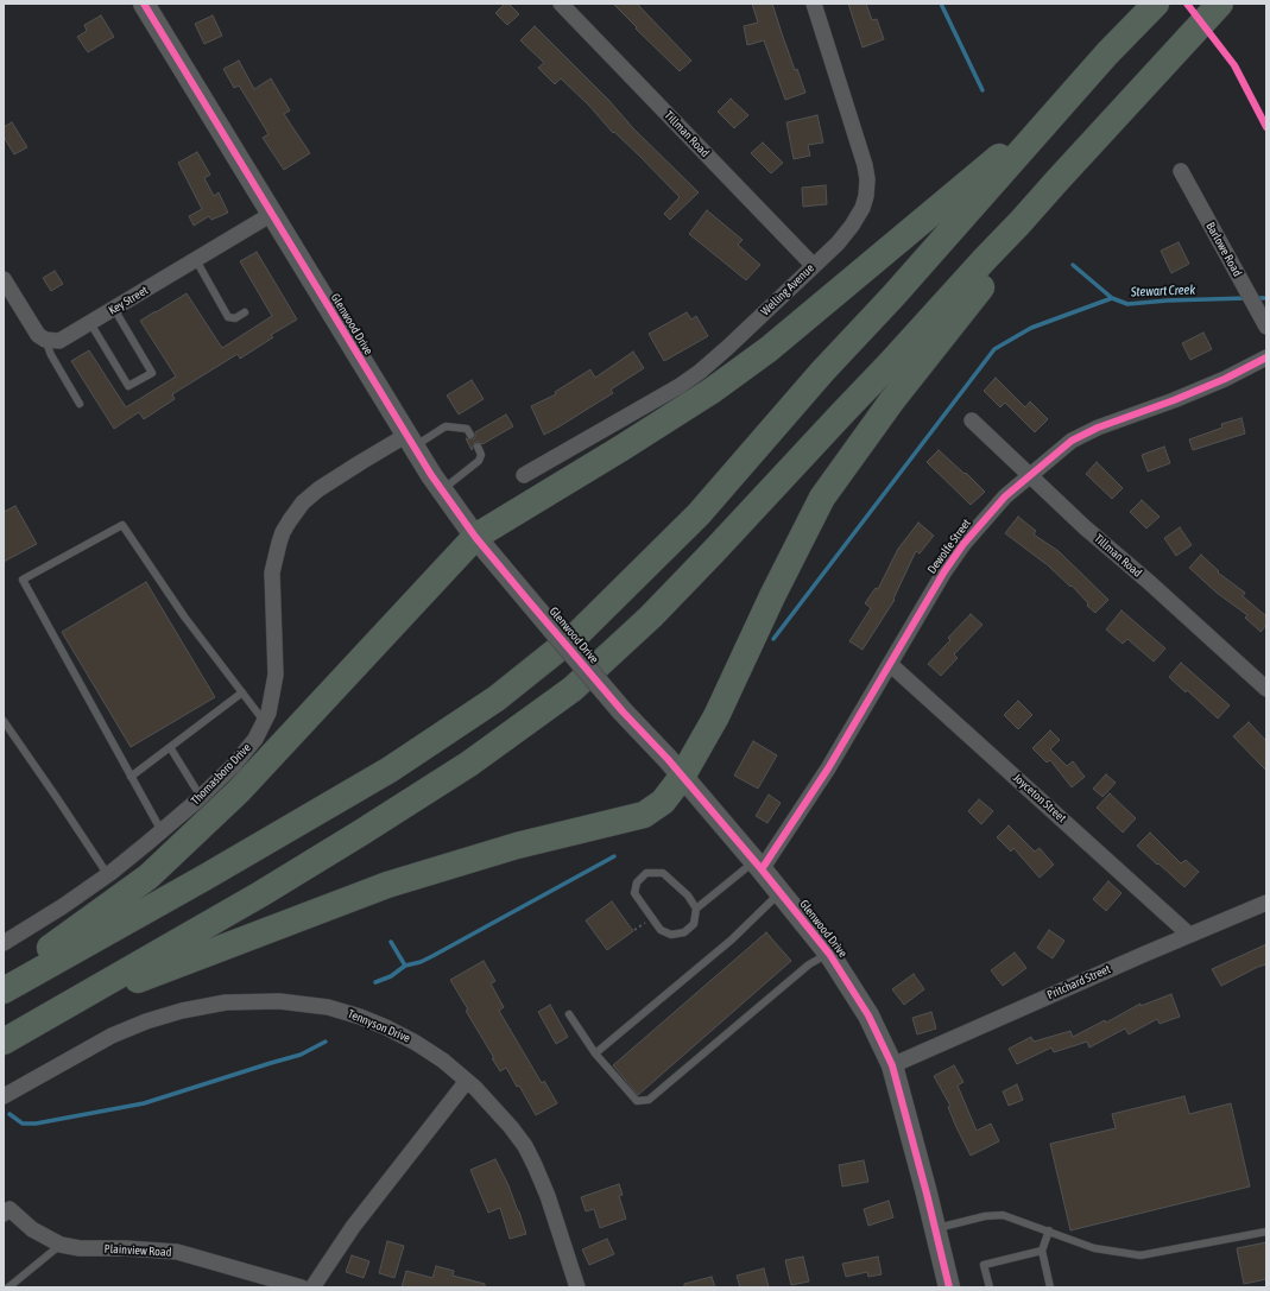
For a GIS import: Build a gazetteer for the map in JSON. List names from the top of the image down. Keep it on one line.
{"streets":{"street":["Tillman Road","Barlowe Road","Welling Avenue","Key Street","Glenwood Drive","Dewolfe Street","Thomasboro Drive","Joyceton Street","Pritchard Street","Tennyson Drive","Plainview Road"]},"crossings":[["Tillman Road","Welling Avenue"],["Tillman Road","Dewolfe Street"],["Key Street","Glenwood Drive"],["Glenwood Drive","Dewolfe Street"],["Glenwood Drive","Thomasboro Drive"],["Glenwood Drive","Pritchard Street"],["Dewolfe Street","Joyceton Street"],["Joyceton Street","Pritchard Street"]],"water":["Stewart Creek"]}
